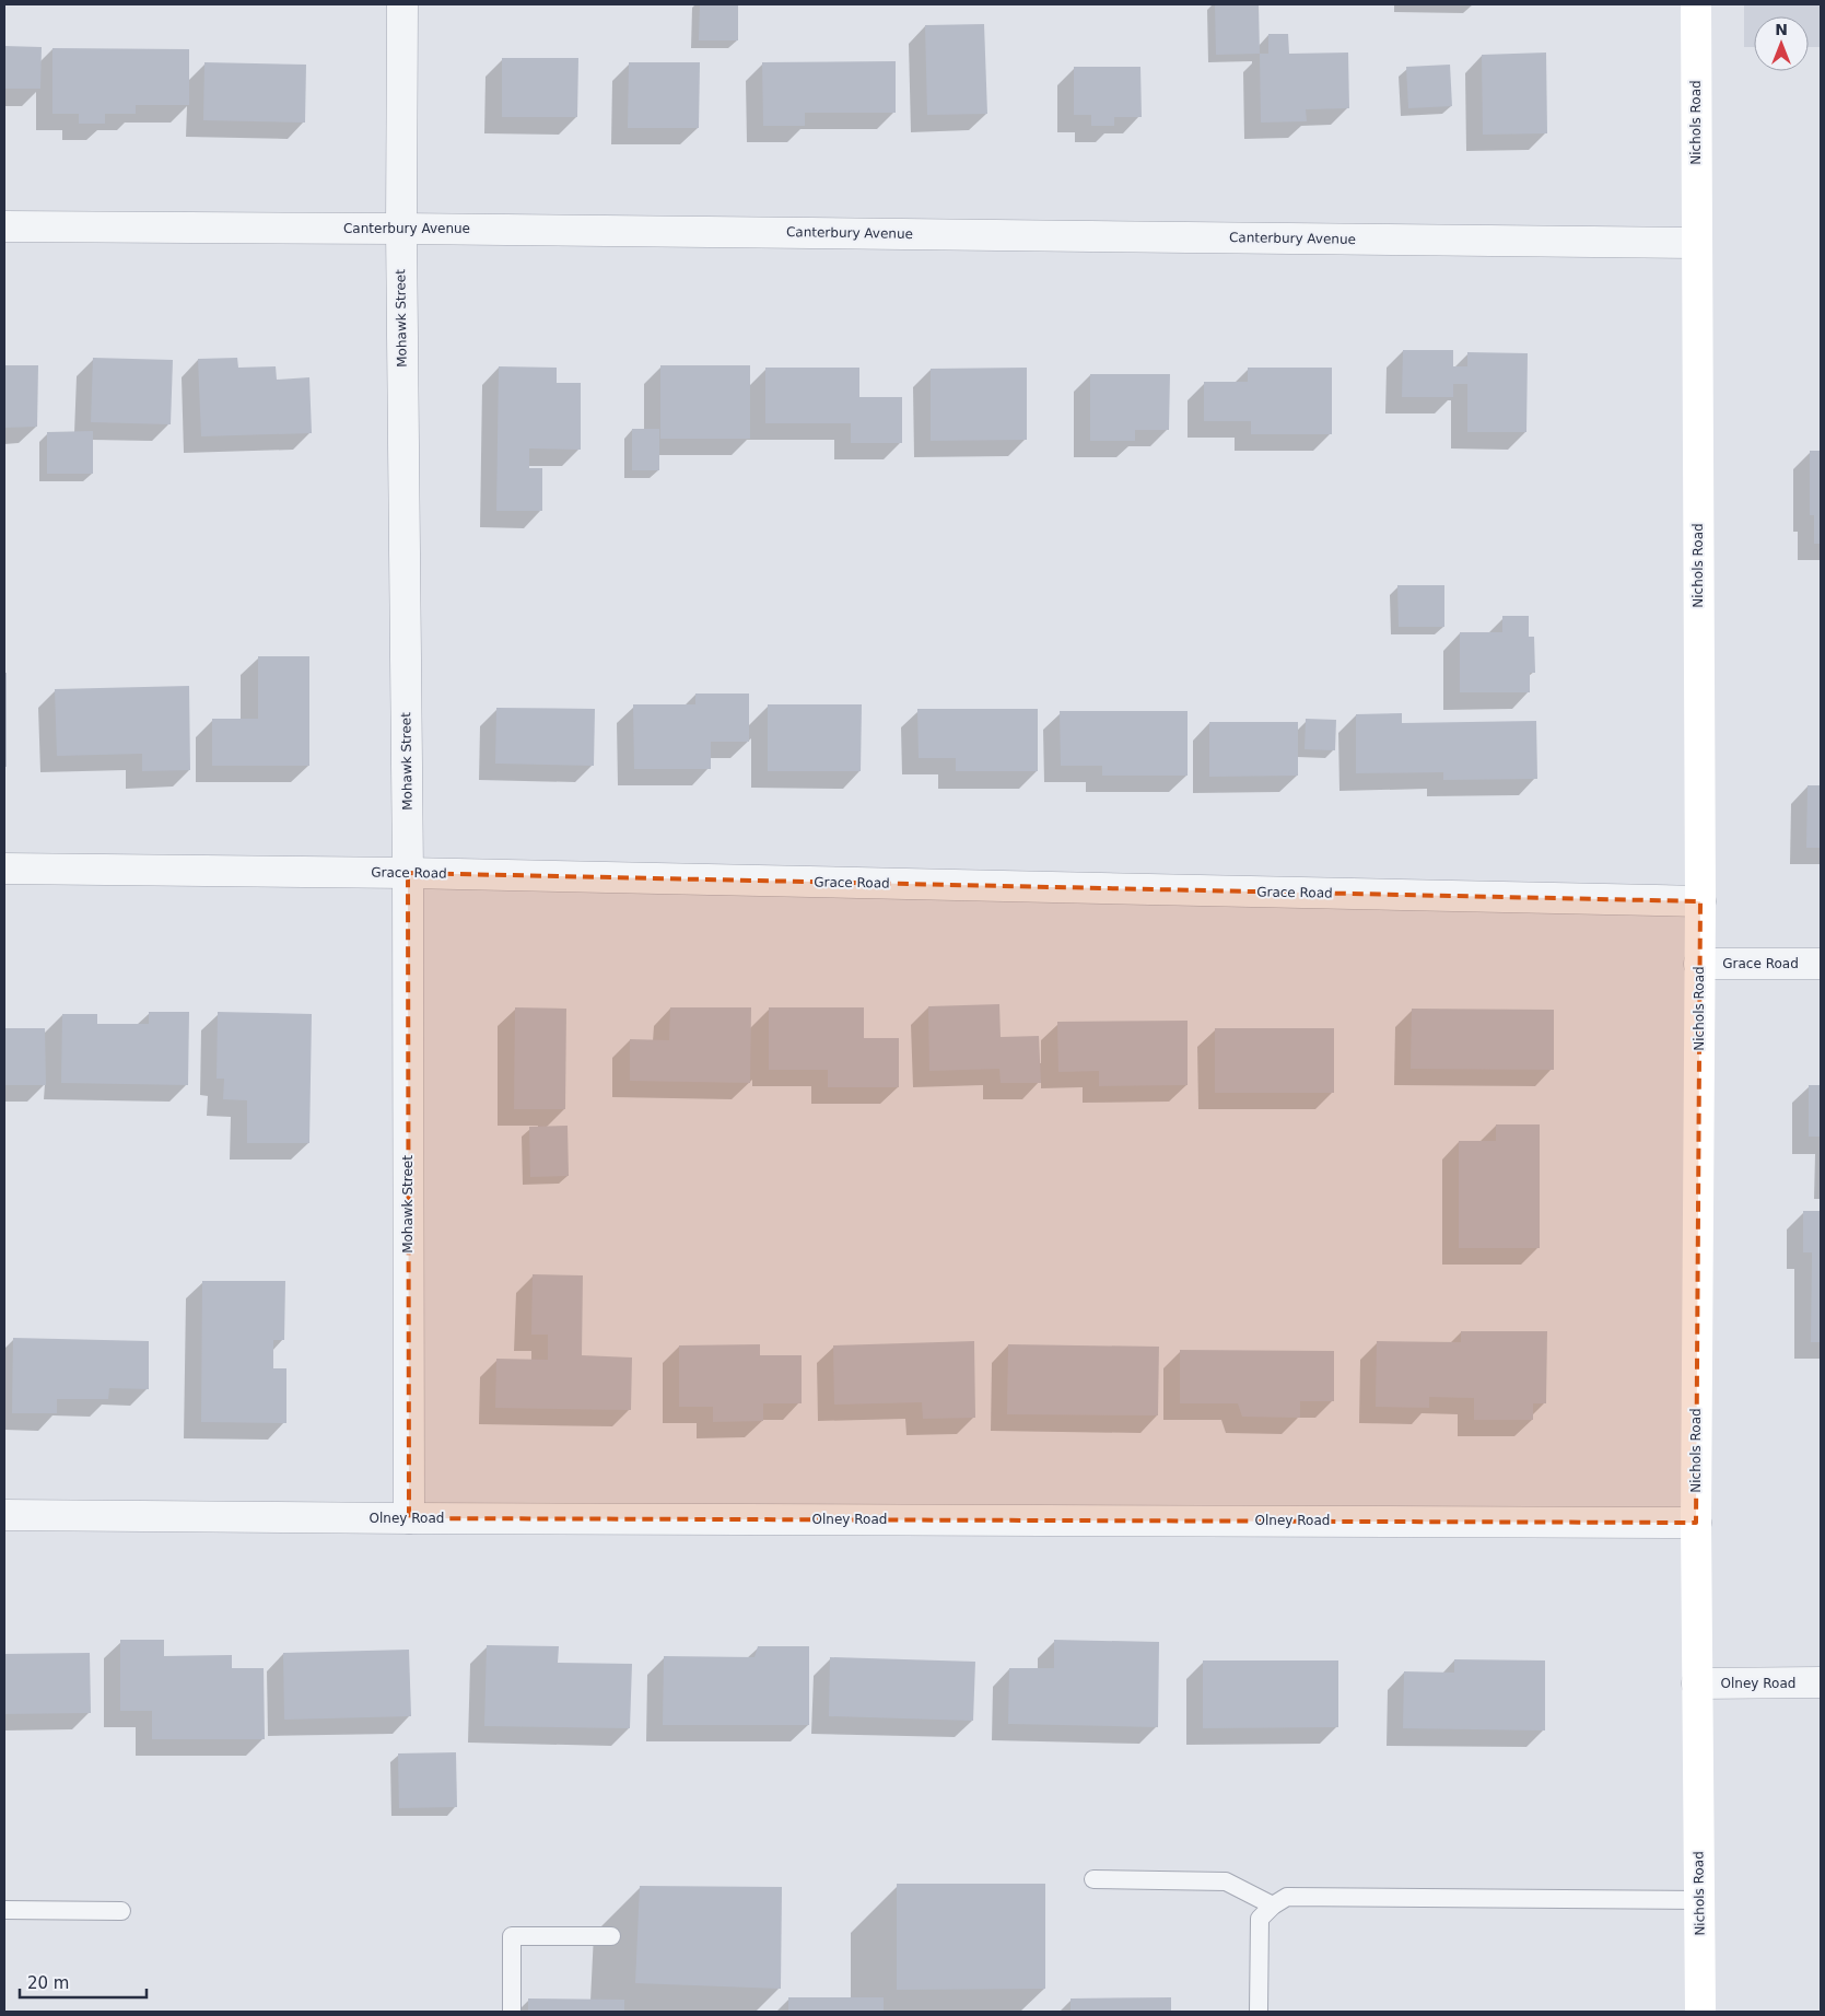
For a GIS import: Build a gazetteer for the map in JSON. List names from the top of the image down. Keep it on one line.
{"streets":{"street":["Nichols Road","Canterbury Avenue","Mohawk Street","Grace Road","Olney Road"]},"crossings":[["Nichols Road","Canterbury Avenue"],["Nichols Road","Grace Road"],["Nichols Road","Olney Road"],["Canterbury Avenue","Mohawk Street"],["Mohawk Street","Grace Road"],["Mohawk Street","Olney Road"]],"scale_bar":"20 m","north":"top"}
